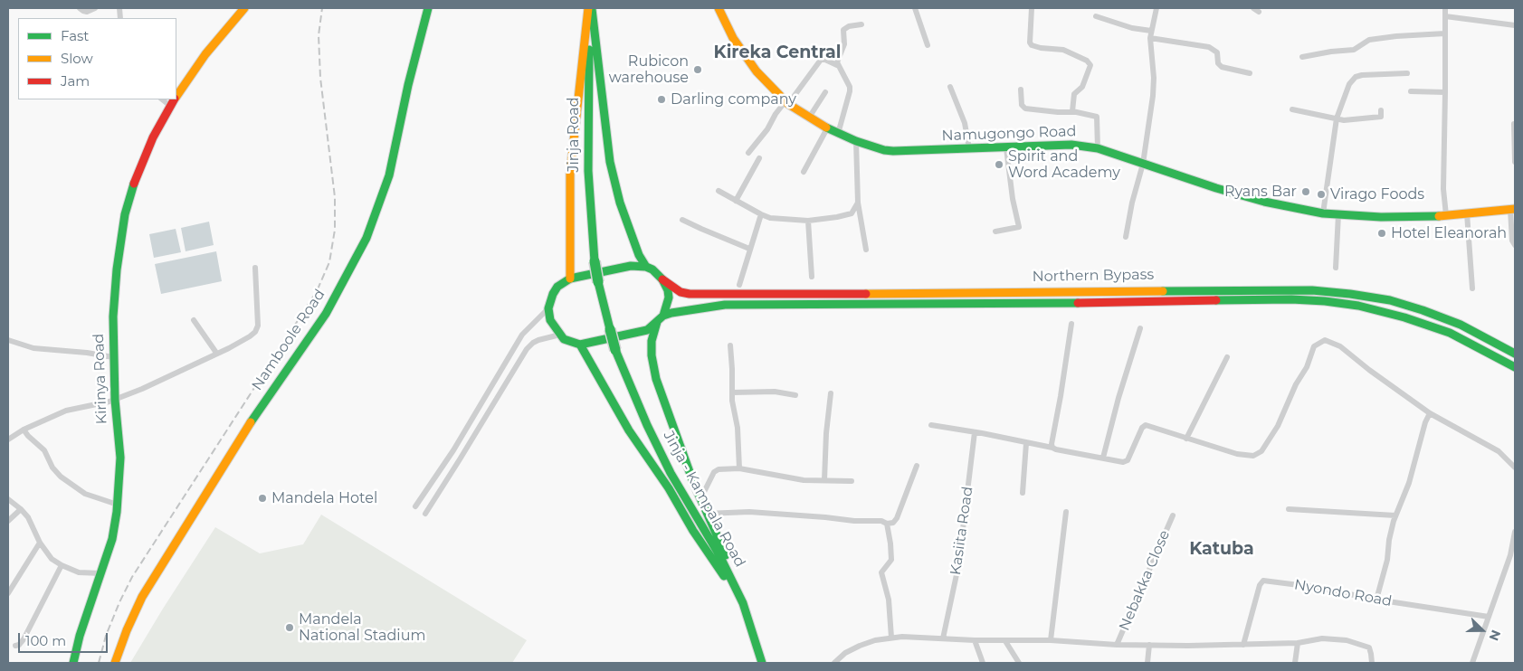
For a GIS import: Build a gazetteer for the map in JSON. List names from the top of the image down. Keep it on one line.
{"streets":{"main road":["Namugongo Road","Jinja Road","Northern Bypass","Namboole Road","Kirinya Road","Jinja - Kampala Road"],"street":["Kasiita Road","Nebakka Close","Nyondo Road"]},"crossings":[["Jinja Road","Jinja - Kampala Road"]],"districts":["Kireka Central","Katuba"],"places":["Rubicon warehouse","Darling company","Spirit and Word Academy","Ryans Bar","Virago Foods","Hotel Eleanorah","Mandela Hotel","Mandela National Stadium"],"legend":["Fast","Slow","Jam"],"scale_bar":"100 m","north":"right"}
